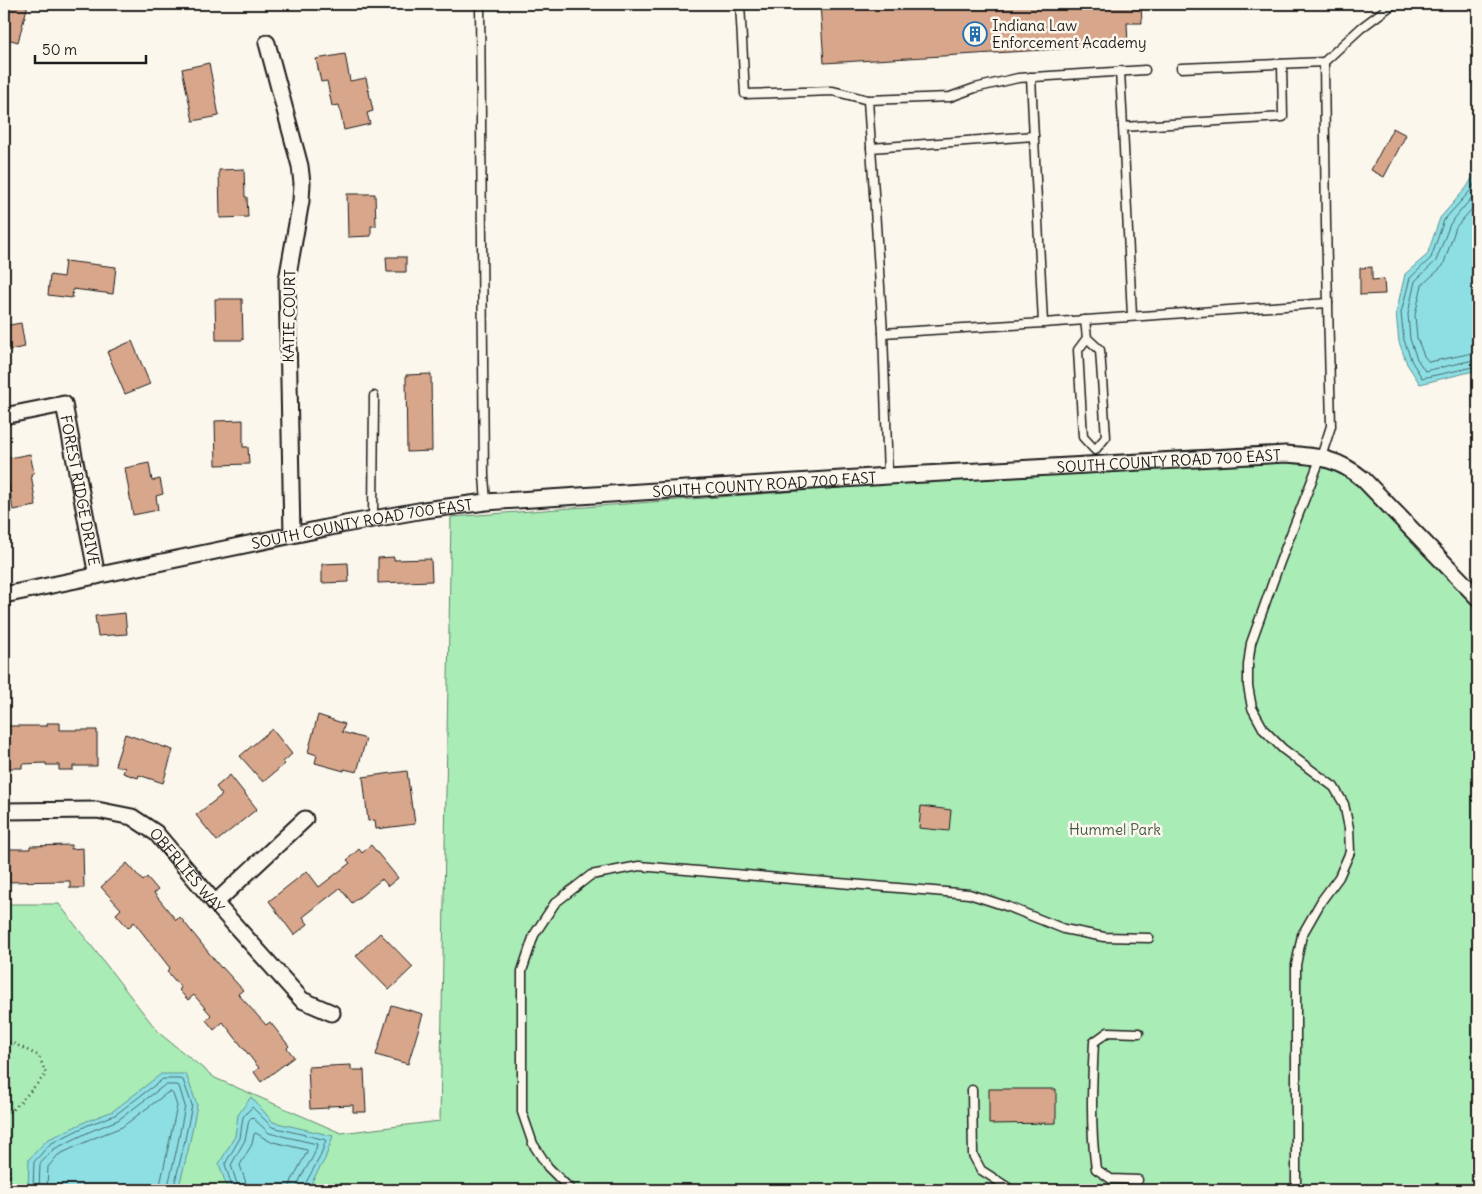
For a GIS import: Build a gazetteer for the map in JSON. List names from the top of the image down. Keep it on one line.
{"streets":{"street":["KATIE COURT","SOUTH COUNTY ROAD 700 EAST","FOREST RIDGE DRIVE","OBERLIES WAY"]},"crossings":[["KATIE COURT","SOUTH COUNTY ROAD 700 EAST"],["SOUTH COUNTY ROAD 700 EAST","FOREST RIDGE DRIVE"]],"parks":["Hummel Park"],"places":{"building":["Indiana Law Enforcement Academy"]},"scale_bar":"50 m"}
